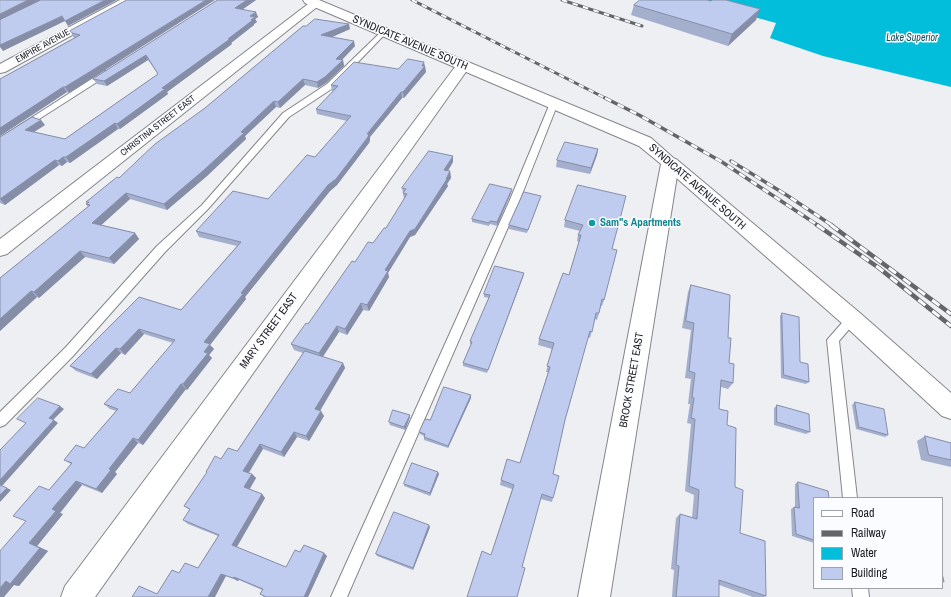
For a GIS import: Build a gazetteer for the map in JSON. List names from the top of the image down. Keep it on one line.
{"streets":{"street":["SYNDICATE AVENUE SOUTH","EMPIRE AVENUE","CHRISTINA STREET EAST","MARY STREET EAST","BROCK STREET EAST"]},"crossings":[["SYNDICATE AVENUE SOUTH","CHRISTINA STREET EAST"],["SYNDICATE AVENUE SOUTH","MARY STREET EAST"],["SYNDICATE AVENUE SOUTH","BROCK STREET EAST"]],"water":["Lake Superior"],"places":["Sam\"s Apartments"],"legend":["Road","Railway","Water","Building"]}
